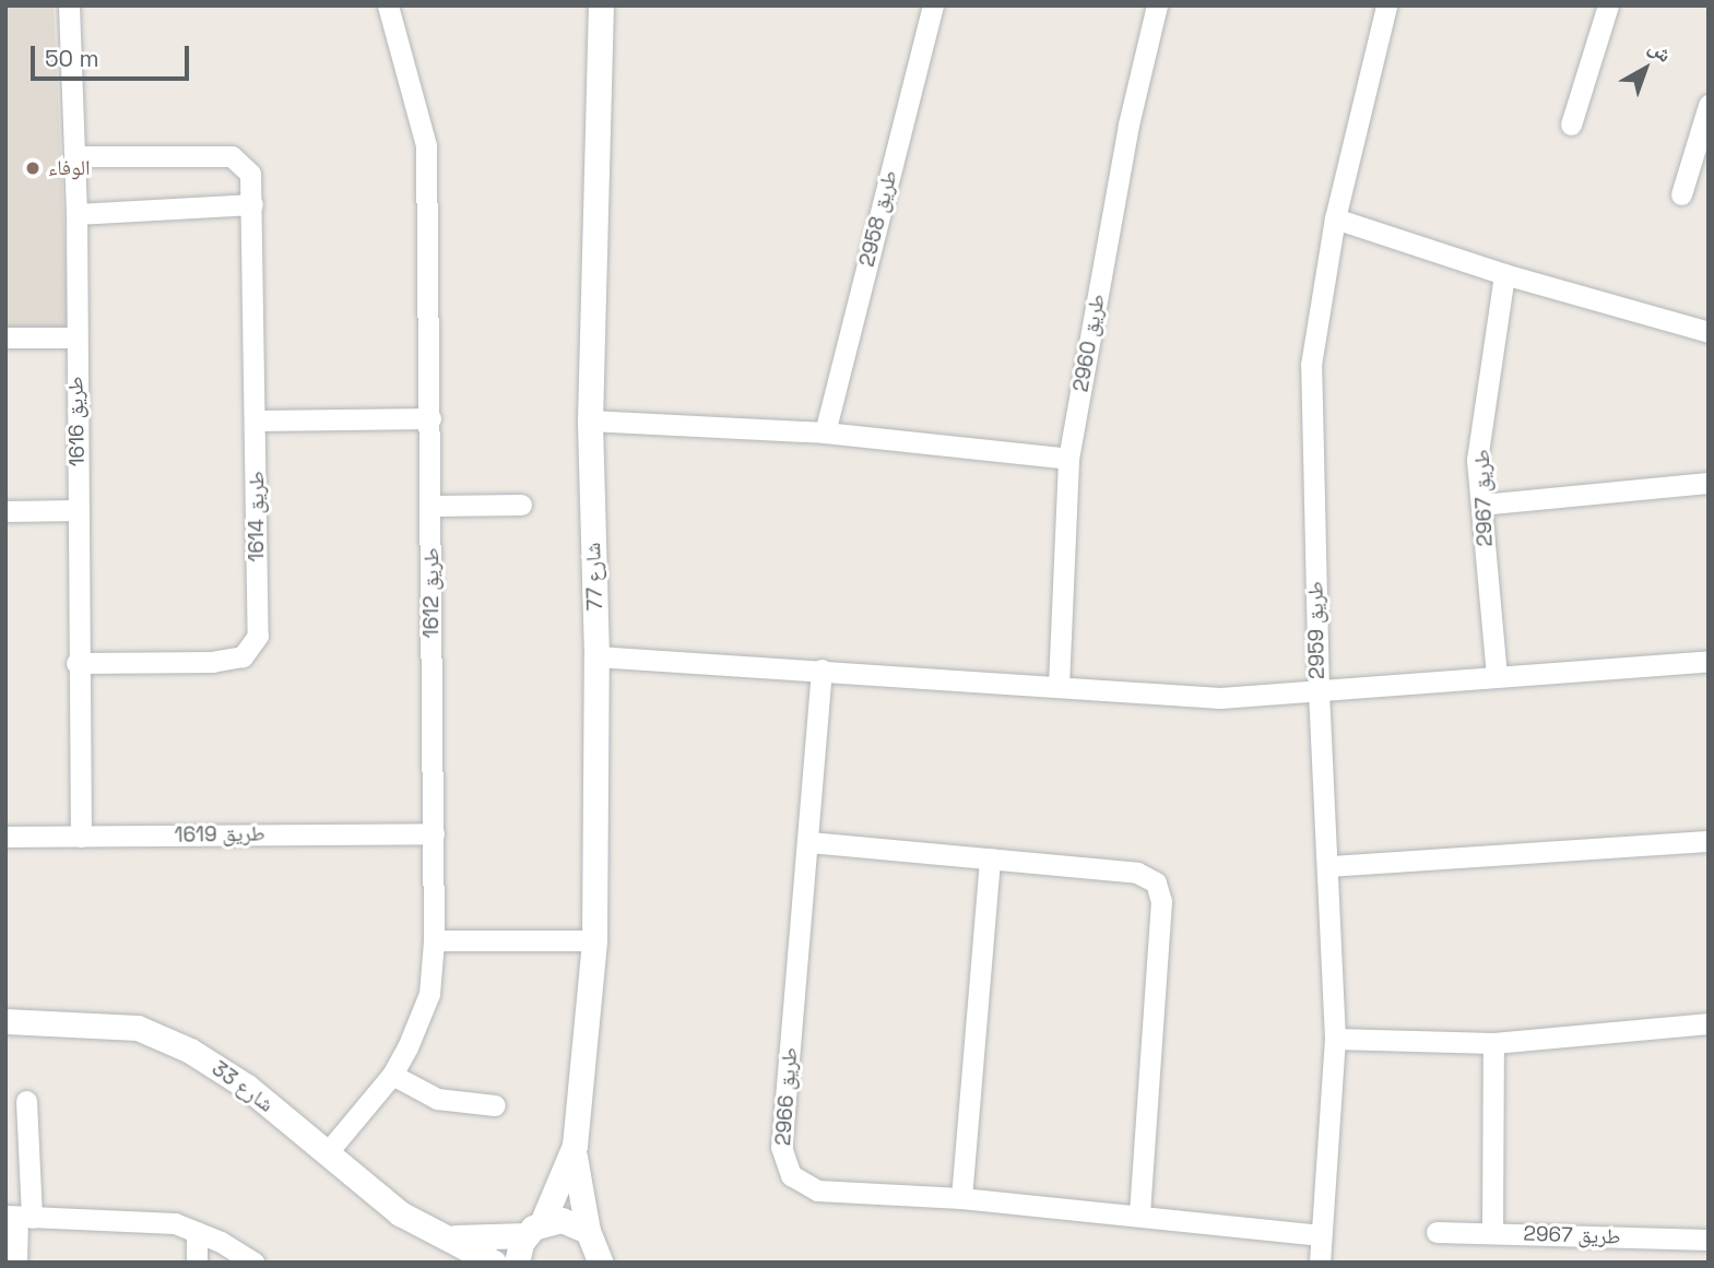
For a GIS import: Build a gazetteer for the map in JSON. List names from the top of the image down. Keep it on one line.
{"streets":{"street":["طريق 2958","طريق 2960","طريق 1616","طريق 2967","طريق 1614","شارع 77","طريق 1612","طريق 2959","طريق 1619","شارع 33","طريق 2966"]},"crossings":[["طريق 1616","طريق 1614"],["طريق 1616","طريق 1619"],["شارع 77","شارع 33"],["طريق 1612","طريق 1619"],["طريق 1612","شارع 33"],["طريق 2959","طريق 2966"]],"places":["الوفاء"],"scale_bar":"50 m","north":"top right"}
